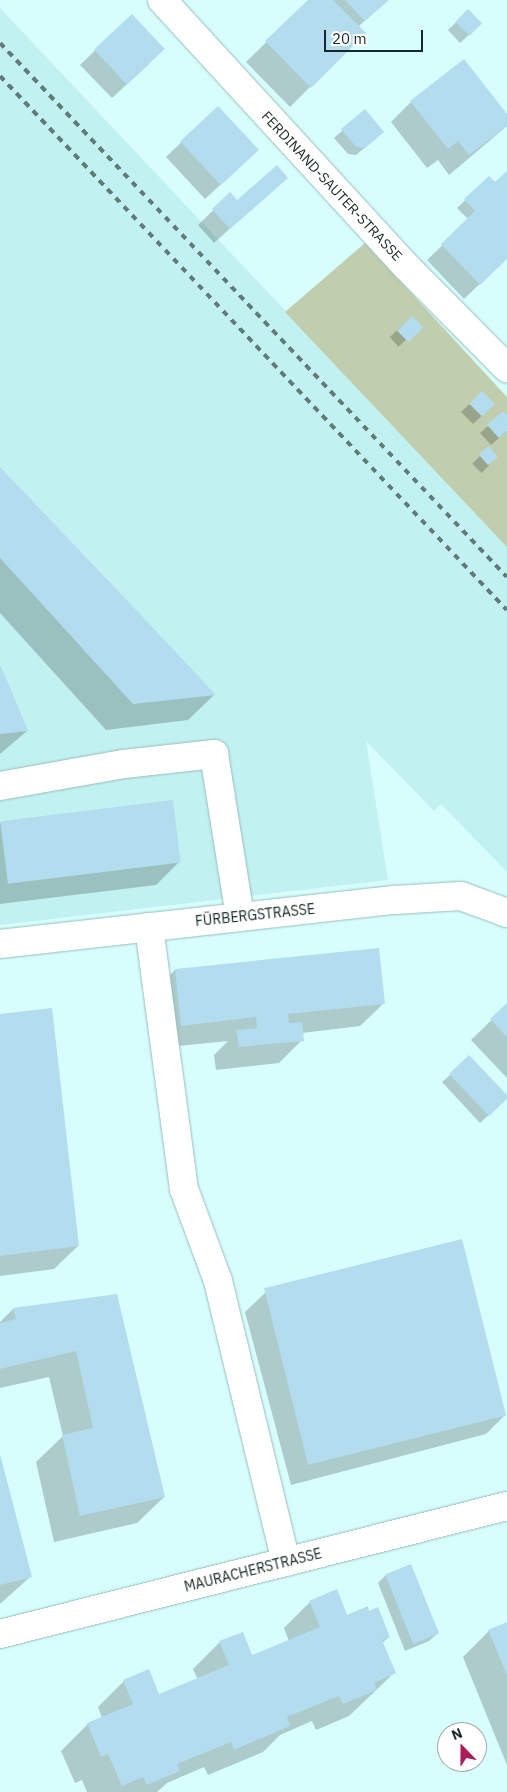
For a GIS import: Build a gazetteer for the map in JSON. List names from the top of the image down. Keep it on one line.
{"streets":{"street":["FERDINAND-SAUTER-STRASSE","FÜRBERGSTRASSE","MAURACHERSTRASSE"]},"scale_bar":"20 m","north":"top"}
